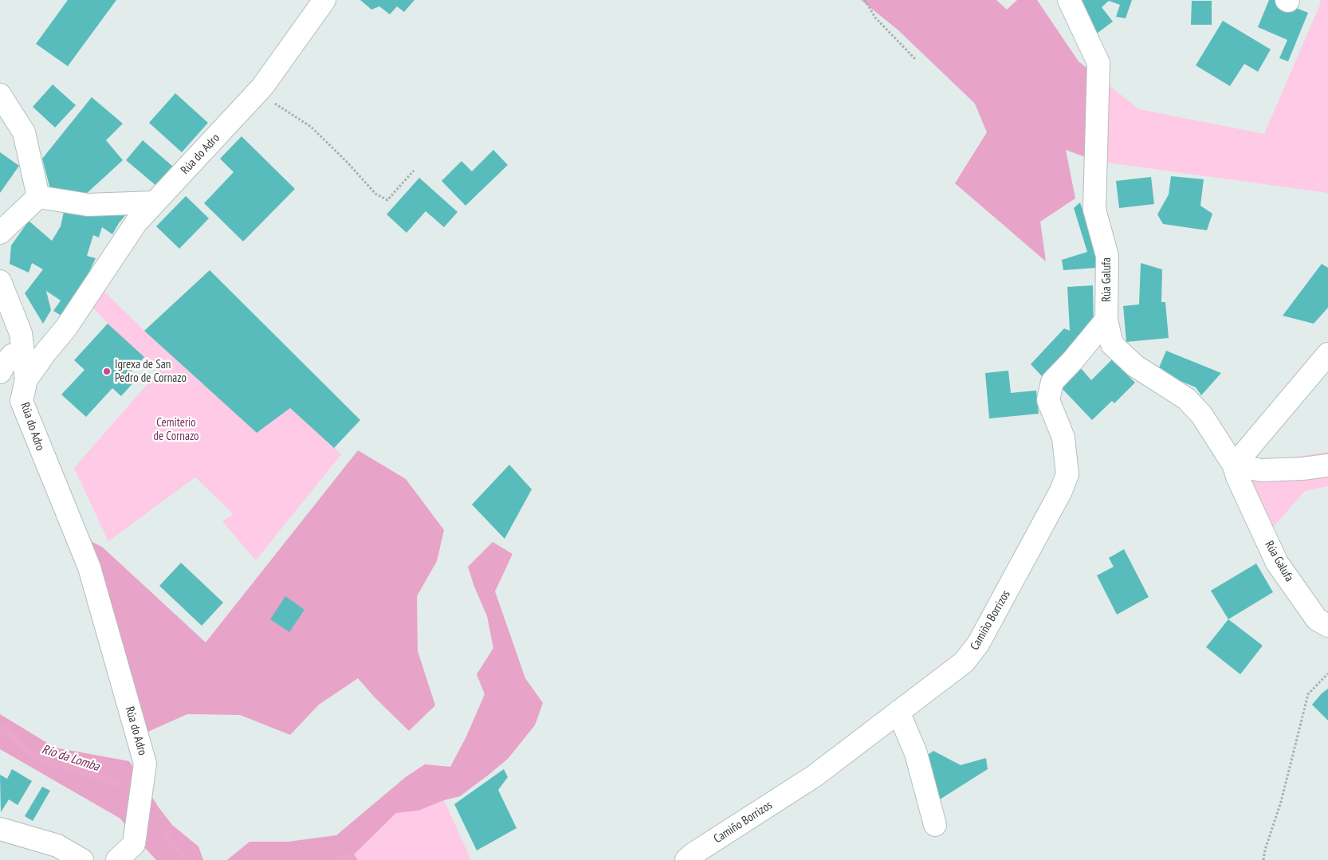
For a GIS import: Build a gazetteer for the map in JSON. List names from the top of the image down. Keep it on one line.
{"streets":{"street":["Rúa do Adro","Rúa Galufa","Camiño Borrizos"]},"crossings":[["Rúa Galufa","Camiño Borrizos"]],"water":["Río da Lomba"],"parks":["Cemiterio de Cornazo"],"places":["Igrexa de San Pedro de Cornazo"]}
